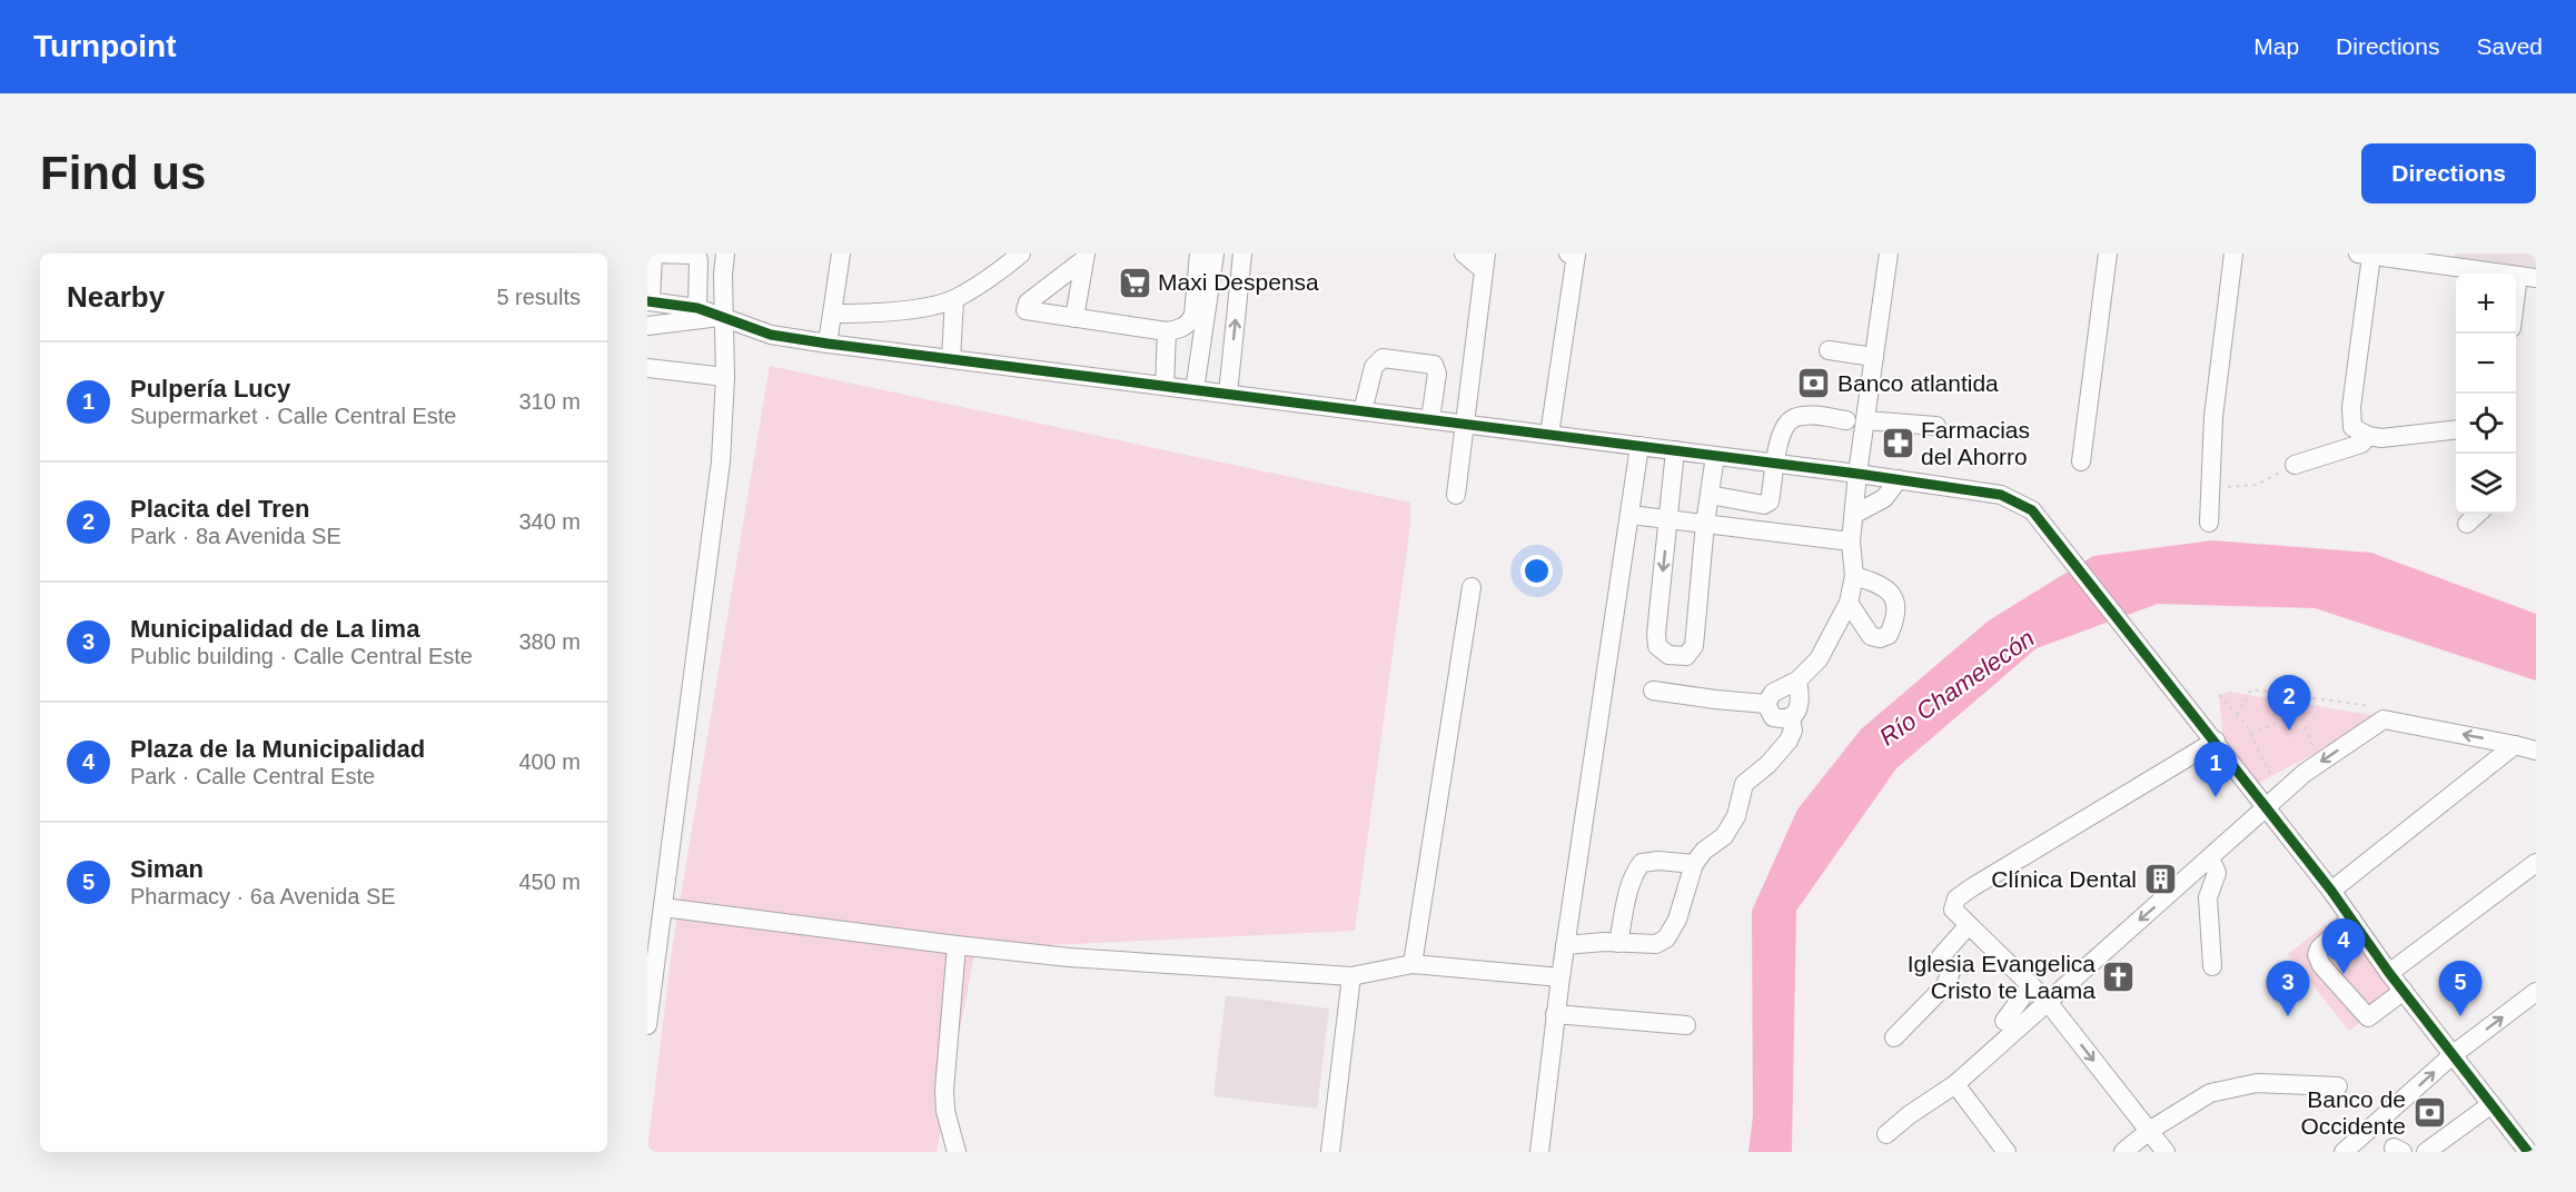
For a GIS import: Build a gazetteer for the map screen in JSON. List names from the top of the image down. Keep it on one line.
{"water":["Río Chamelecón"],"places":{"supermarket":["Maxi Despensa"],"bank":["Banco atlantida","Banco de Occidente"],"pharmacy":["Farmacias del Ahorro"],"building":["Clínica Dental"],"church":["Iglesia Evangelica Cristo te Laama"]},"page":{"header":"Turnpoint","nav":["Map","Directions","Saved"],"buttons":"Directions","title":"Find us","heading":["Nearby","5 results"],"map_buttons":["+","−"],"list":[{"mark":"1","name":"Pulpería Lucy","note":"Supermarket · Calle Central Este","value":"310 m"},{"mark":"2","name":"Placita del Tren","note":"Park · 8a Avenida SE","value":"340 m"},{"mark":"3","name":"Municipalidad de La lima","note":"Public building · Calle Central Este","value":"380 m"},{"mark":"4","name":"Plaza de la Municipalidad","note":"Park · Calle Central Este","value":"400 m"},{"mark":"5","name":"Siman","note":"Pharmacy · 6a Avenida SE","value":"450 m"}],"pins":["2","1","4","3","5"]}}
